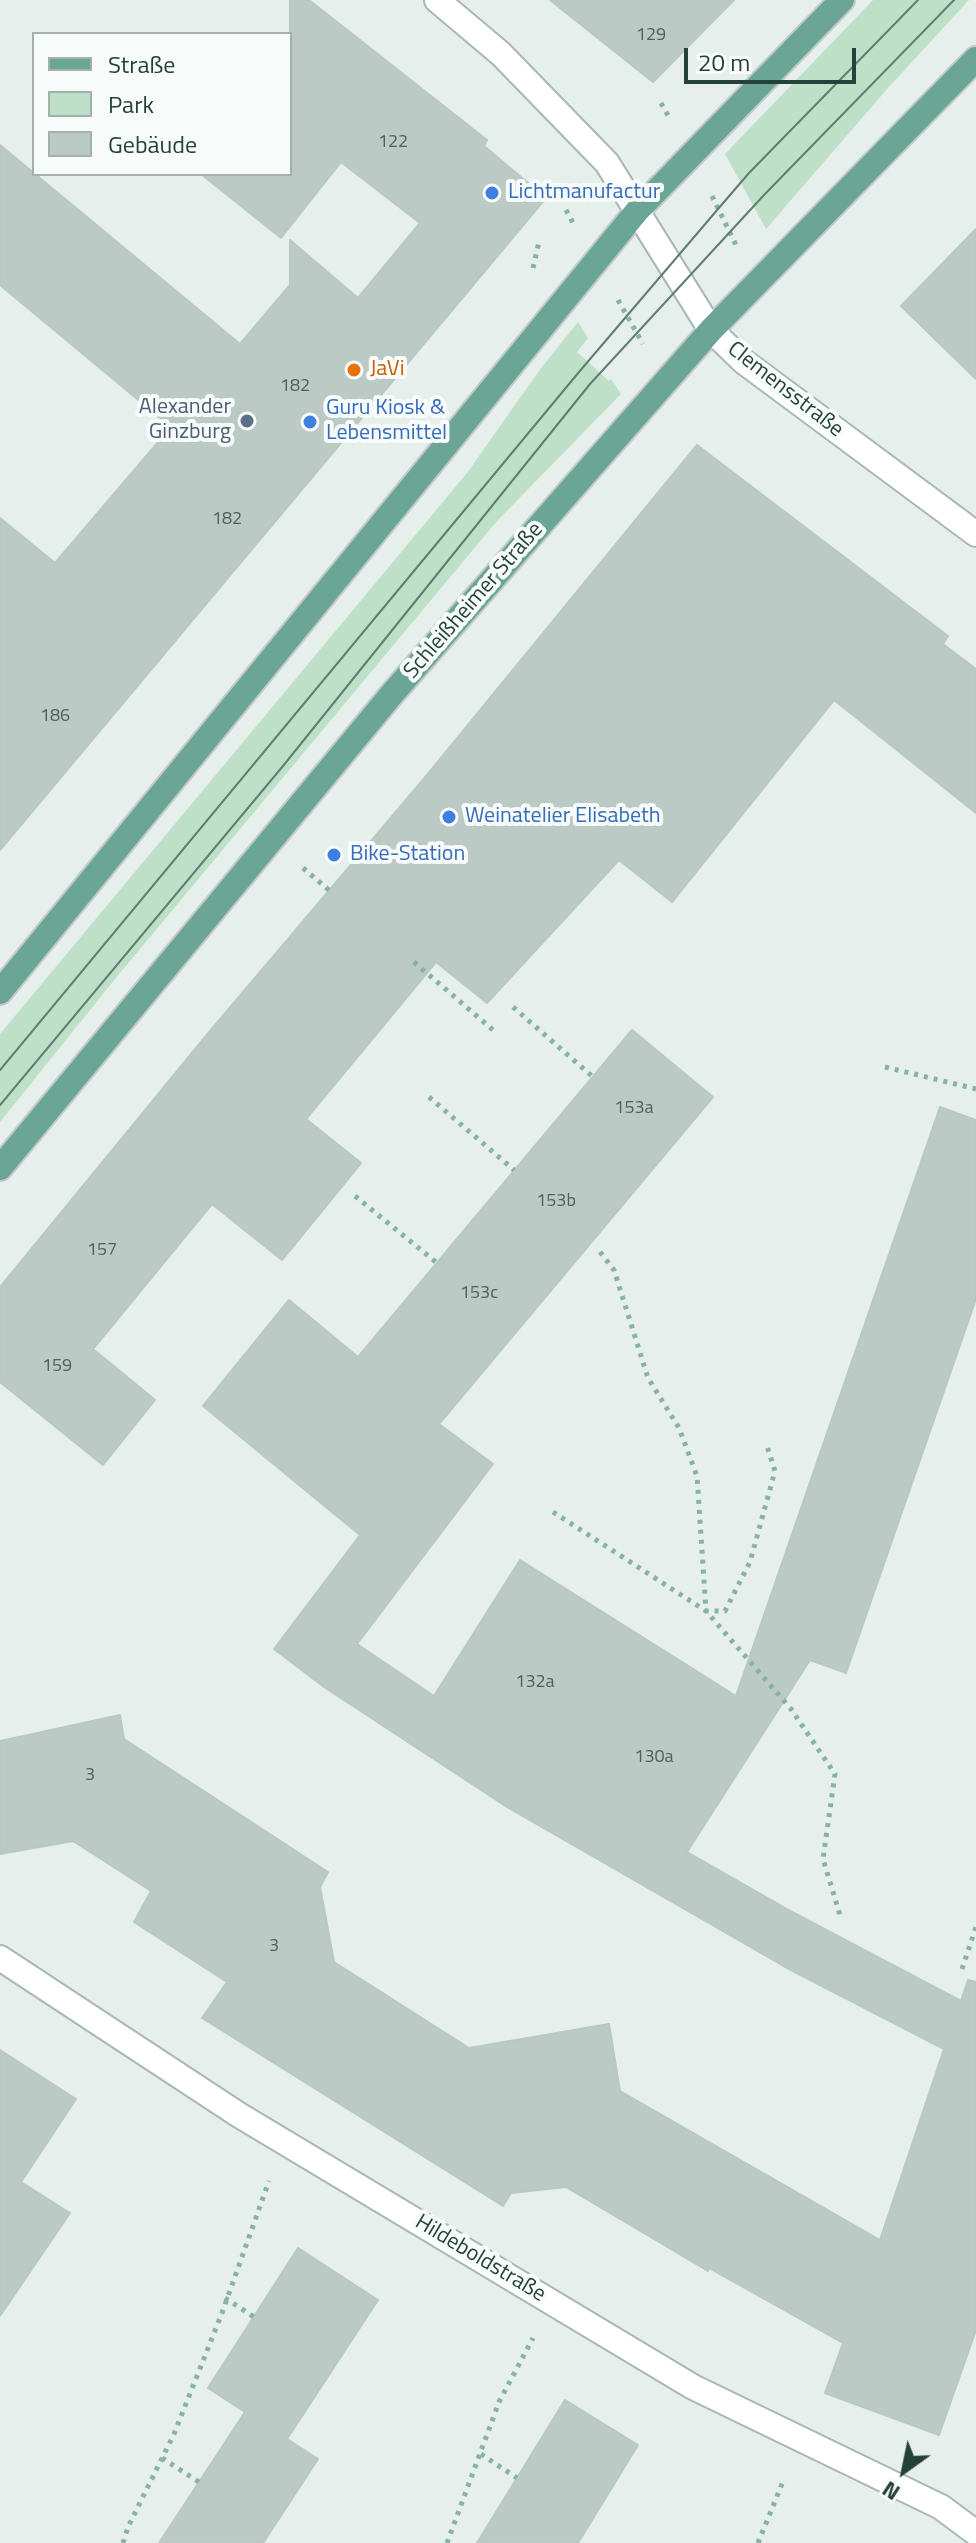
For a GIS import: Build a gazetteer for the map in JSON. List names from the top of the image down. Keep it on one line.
{"streets":{"main road":["Schleißheimer Straße"],"street":["Clemensstraße","Hildeboldstraße"]},"crossings":[["Clemensstraße","Schleißheimer Straße"]],"places":["Lichtmanufactur","JaVi","Alexander Ginzburg","Guru Kiosk & Lebensmittel","Weinatelier Elisabeth","Bike-Station"],"house_numbers":["129","122","182","182","186","153a","153b","157","153c","159","132a","130a","3","3"],"legend":["Straße","Park","Gebäude"],"scale_bar":"20 m","north":"bottom left"}
